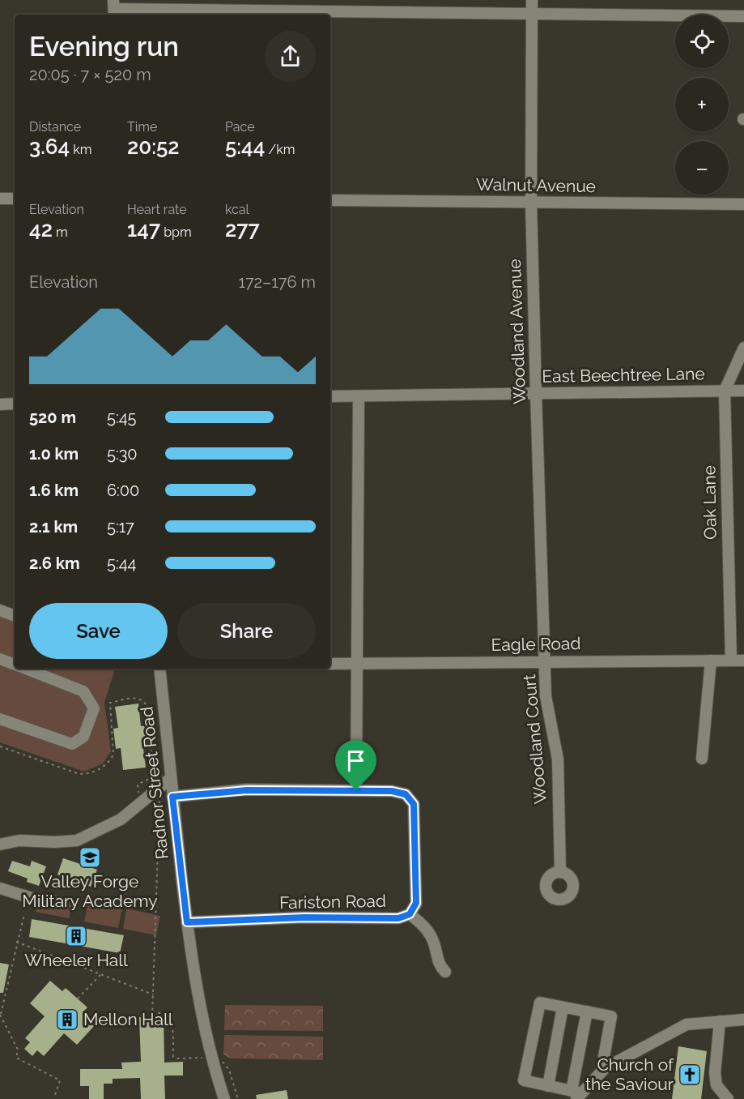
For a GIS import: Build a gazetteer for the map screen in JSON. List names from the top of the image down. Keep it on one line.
{"streets":{"street":["Walnut Avenue","Woodland Avenue","East Beechtree Lane","Oak Lane","Eagle Road","Woodland Court","Radnor Street Road","Fariston Road"]},"crossings":[["Walnut Avenue","Woodland Avenue"],["Woodland Avenue","East Beechtree Lane"],["Woodland Avenue","Eagle Road"],["Woodland Avenue","Woodland Court"],["East Beechtree Lane","Oak Lane"],["Oak Lane","Eagle Road"],["Eagle Road","Woodland Court"],["Radnor Street Road","Fariston Road"]],"places":{"school or university":["Valley Forge Military Academy"],"building":["Wheeler Hall","Mellon Hall"],"church":["Church of the Saviour"]},"page":{"map_buttons":["+","−"],"heading":["Evening run","20:05 · 7 × 520 m"],"stats":[["Distance","3.64 km"],["Time","20:52"],["Pace","5:44 /km"],["Elevation","42 m"],["Heart rate","147 bpm"],["kcal","277"]],"chart":["Elevation","172–176 m"],"list":[{"name":"520 m","note":"5:45"},{"name":"1.0 km","note":"5:30"},{"name":"1.6 km","note":"6:00"},{"name":"2.1 km","note":"5:17"},{"name":"2.6 km","note":"5:44"}],"buttons":["Save","Share"]}}
